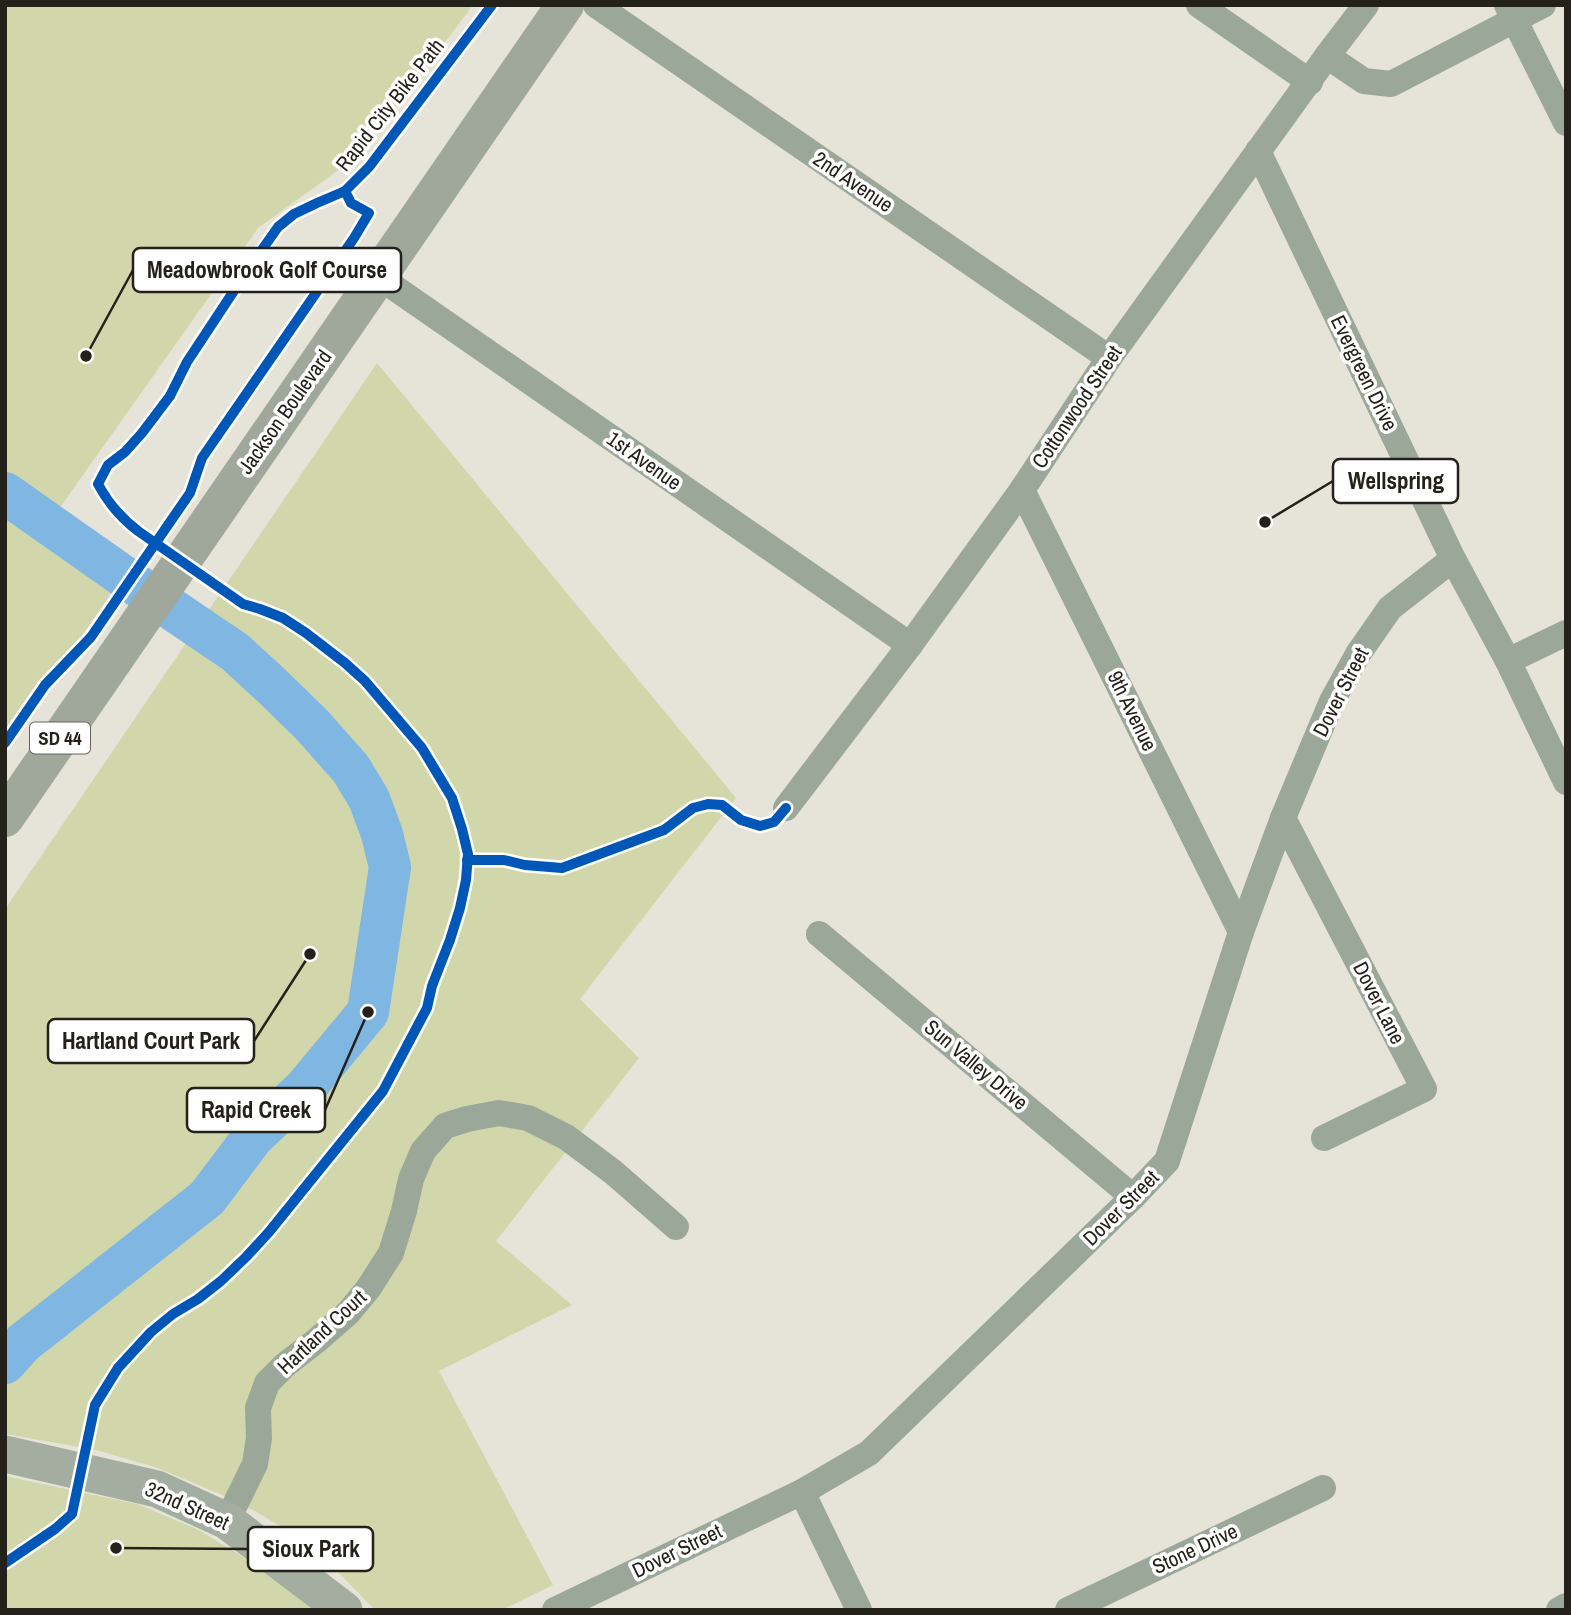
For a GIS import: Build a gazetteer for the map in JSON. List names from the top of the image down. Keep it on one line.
{"streets":{"main road":["Jackson Boulevard","SD 44"],"street":["2nd Avenue","Evergreen Drive","Cottonwood Street","1st Avenue","Dover Street","9th Avenue","Dover Lane","Sun Valley Drive","Hartland Court","32nd Street","Stone Drive"],"cycle path":["Rapid City Bike Path"]},"crossings":[["2nd Avenue","Cottonwood Street"],["Evergreen Drive","Cottonwood Street"],["Evergreen Drive","Dover Street"],["Cottonwood Street","1st Avenue"],["Cottonwood Street","9th Avenue"],["Jackson Boulevard","1st Avenue"],["Dover Street","9th Avenue"],["Dover Street","Dover Lane"],["Dover Street","Sun Valley Drive"],["Hartland Court","32nd Street"]],"places":["Meadowbrook Golf Course","Wellspring","Hartland Court Park","Rapid Creek","Sioux Park"]}
